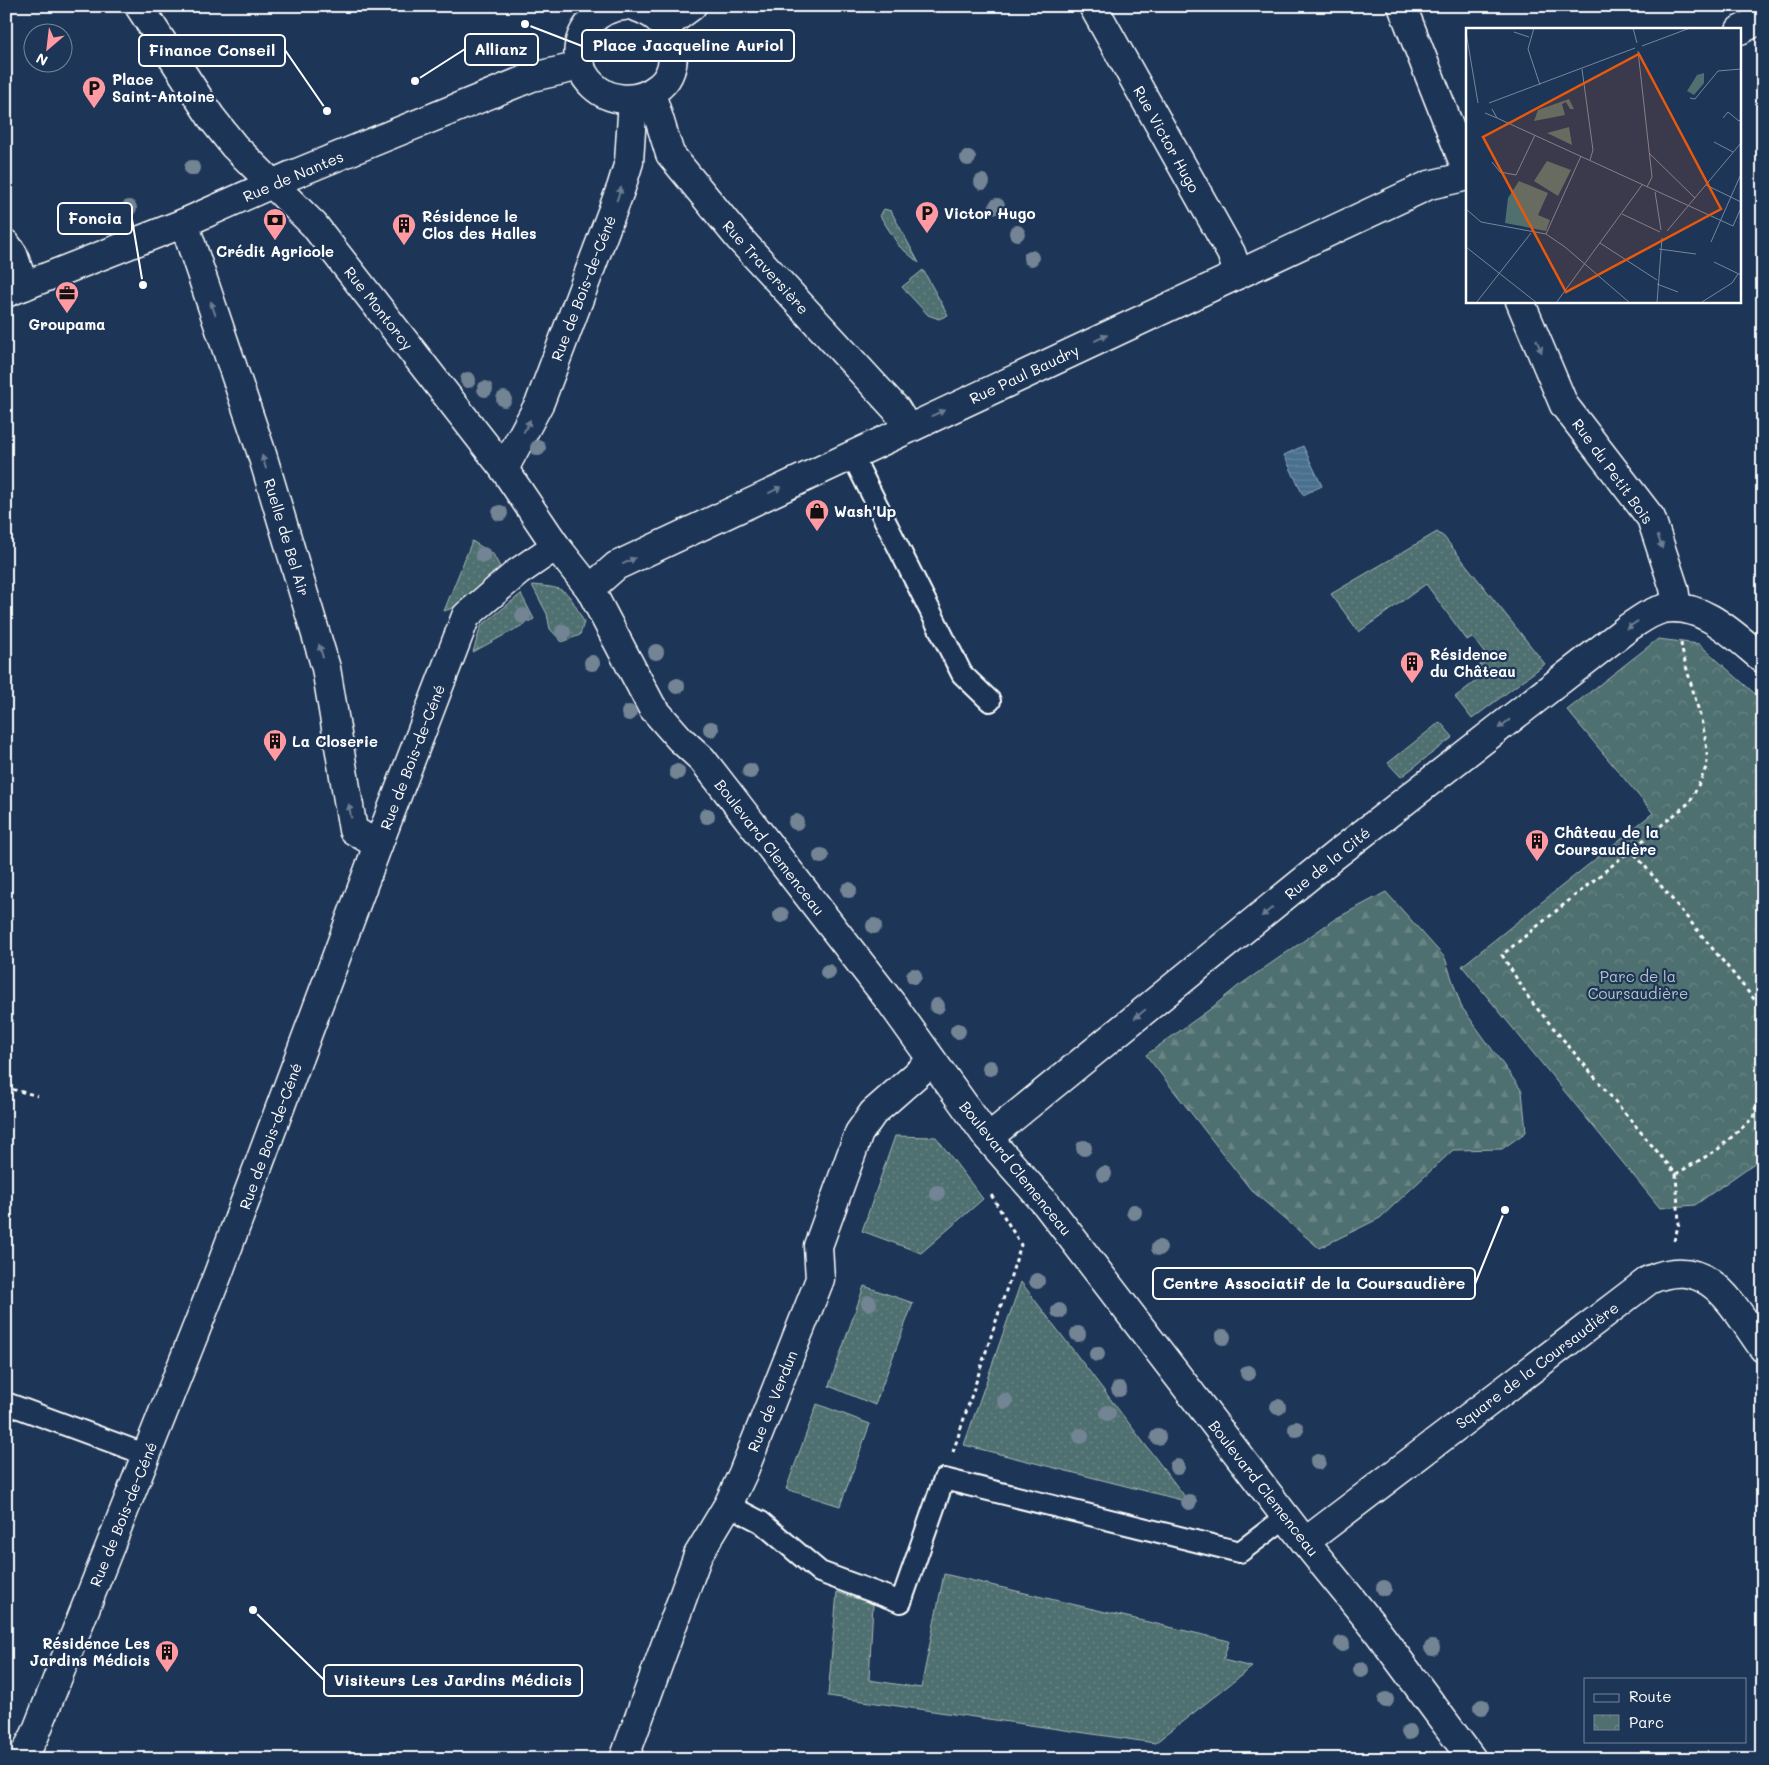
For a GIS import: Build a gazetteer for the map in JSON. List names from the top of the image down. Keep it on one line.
{"streets":{"street":["Rue Victor Hugo","Rue de Nantes","Rue Traversière","Rue de Bois-de-Céné","Rue Montorcy","Rue Paul Baudry","Rue du Petit Bois","Ruelle de Bel Air","Boulevard Clemenceau","Rue de la Cité","Square de la Coursaudière","Rue de Verdun"]},"crossings":[["Rue Victor Hugo","Rue Paul Baudry"],["Rue de Nantes","Rue Montorcy"],["Rue de Nantes","Ruelle de Bel Air"],["Rue Traversière","Rue de Bois-de-Céné"],["Rue Traversière","Rue Paul Baudry"],["Rue de Bois-de-Céné","Rue Montorcy"],["Rue de Bois-de-Céné","Ruelle de Bel Air"],["Rue de Bois-de-Céné","Boulevard Clemenceau"],["Rue Montorcy","Boulevard Clemenceau"],["Rue Paul Baudry","Boulevard Clemenceau"],["Rue du Petit Bois","Rue de la Cité"],["Boulevard Clemenceau","Rue de la Cité"],["Boulevard Clemenceau","Square de la Coursaudière"],["Boulevard Clemenceau","Rue de Verdun"]],"one_way":["Rue Paul Baudry","Rue du Petit Bois","Ruelle de Bel Air","Rue de la Cité"],"parks":["Parc de la Coursaudière"],"places":{"other":["Place Jacqueline Auriol","Allianz","Finance Conseil","Foncia","Centre Associatif de la Coursaudière","Visiteurs Les Jardins Médicis"],"parking":["Place Saint-Antoine","Victor Hugo"],"bank":["Crédit Agricole"],"building":["Résidence le Clos des Halles","Résidence du Château","La Closerie","Château de la Coursaudière","Résidence Les Jardins Médicis"],"office":["Groupama"],"shop":["Wash'Up"]},"legend":["Route","Parc"],"north":"bottom left"}
